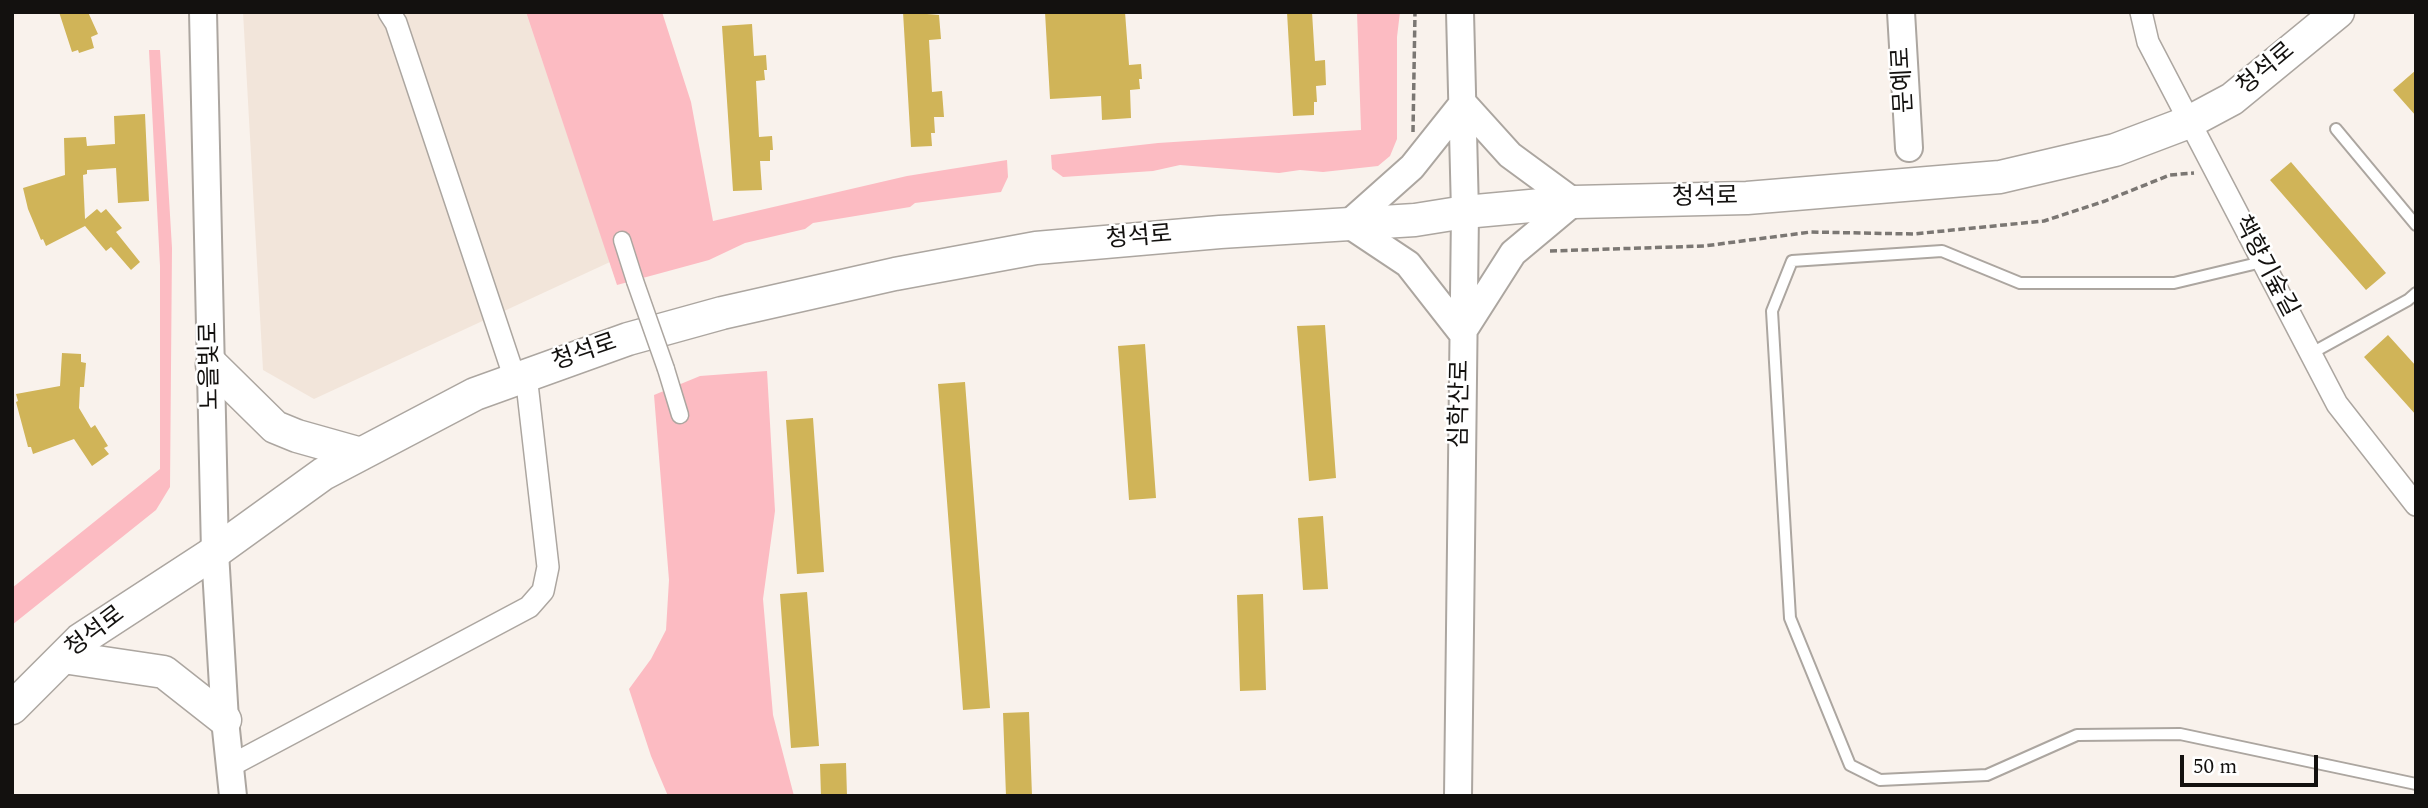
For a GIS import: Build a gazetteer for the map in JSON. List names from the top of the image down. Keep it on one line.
{"streets":{"main road":["청석로"],"street":["문예로","책향기숲길","노을빛로","심학산로"]},"crossings":[["청석로","책향기숲길"],["청석로","노을빛로"],["청석로","심학산로"]],"scale_bar":"50 m"}
